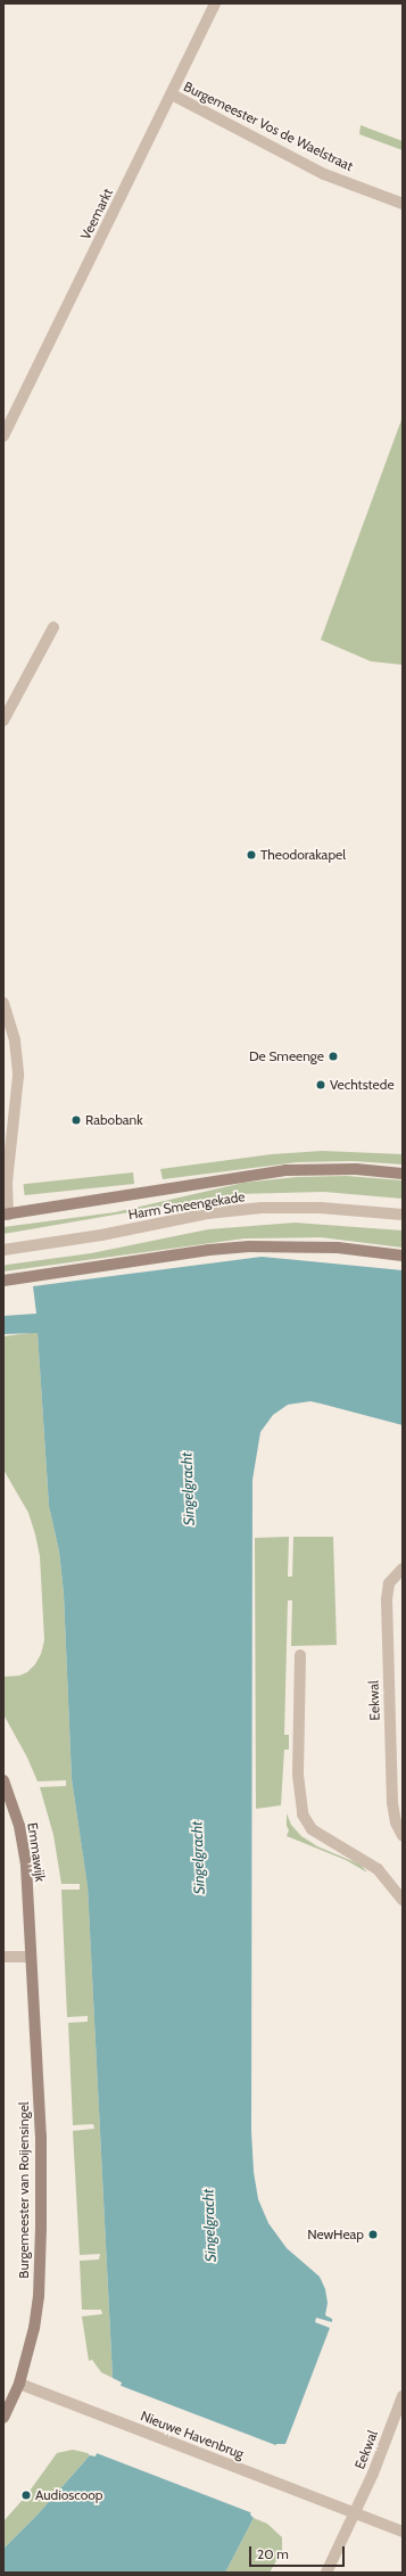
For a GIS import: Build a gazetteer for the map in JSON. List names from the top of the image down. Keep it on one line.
{"streets":{"main road":["Harm Smeengekade","Emmawijk","Burgemeester van Roijensingel"],"street":["Burgemeester Vos de Waelstraat","Veemarkt","Eekwal","Nieuwe Havenbrug"]},"crossings":[["Burgemeester Vos de Waelstraat","Veemarkt"],["Eekwal","Nieuwe Havenbrug"],["Emmawijk","Burgemeester van Roijensingel"],["Burgemeester van Roijensingel","Nieuwe Havenbrug"]],"water":["Singelgracht"],"places":["Theodorakapel","De Smeenge","Vechtstede","Rabobank","NewHeap","Audioscoop"],"scale_bar":"20 m"}
